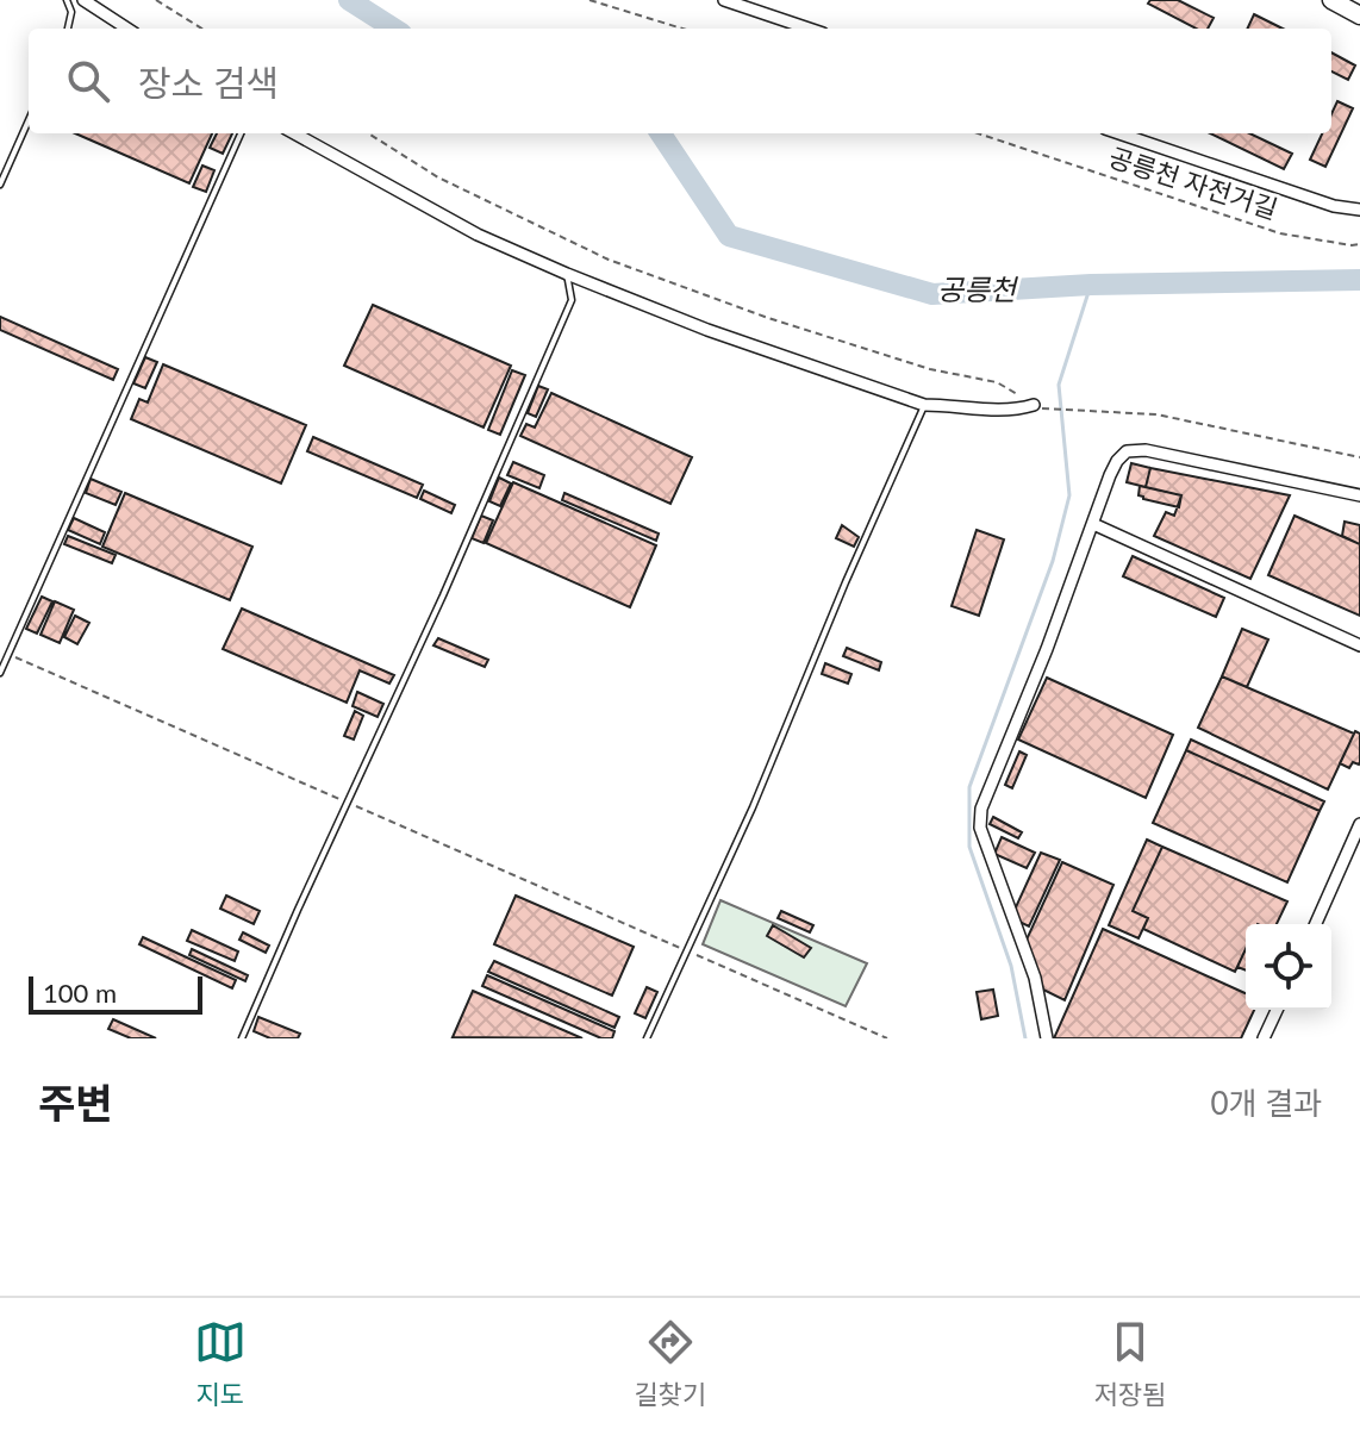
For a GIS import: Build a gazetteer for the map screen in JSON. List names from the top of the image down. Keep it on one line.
{"streets":{"path":["공릉천 자전거길"]},"water":["공릉천"],"scale_bar":"100 m","page":{"search":"장소 검색","scale":"100 m","heading":["주변","0개 결과"],"nav":["지도","길찾기","저장됨"]}}
